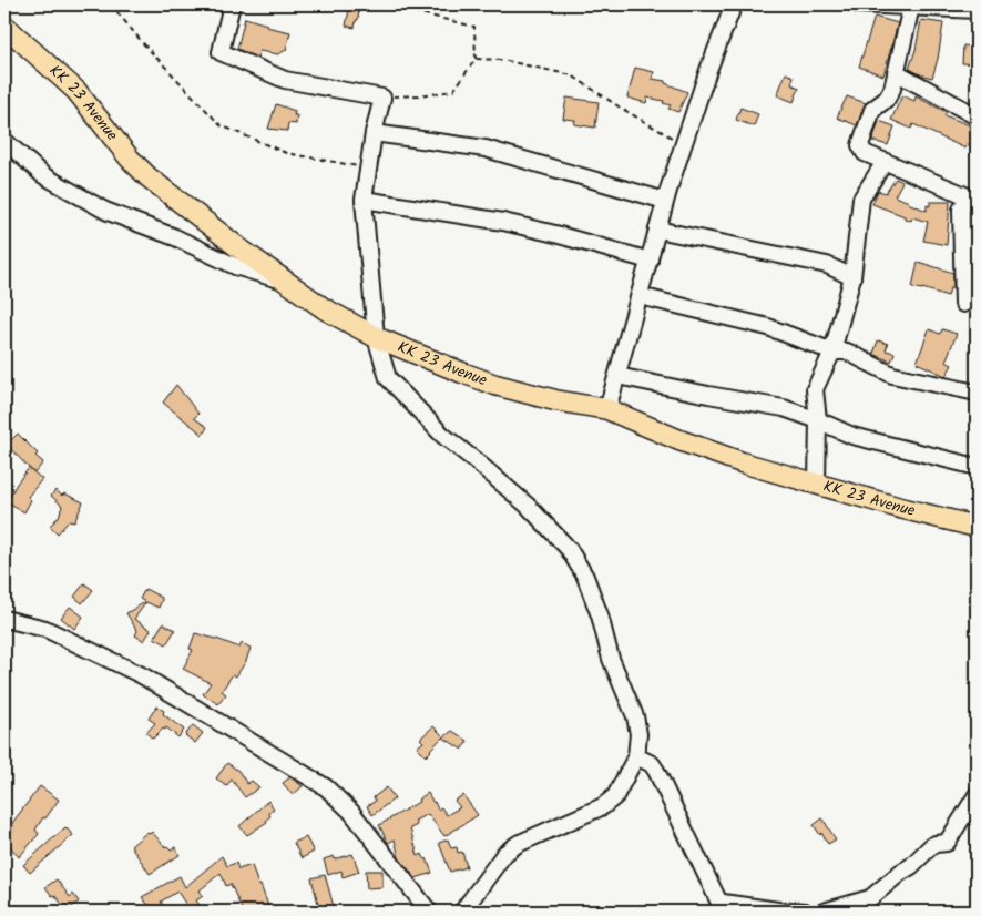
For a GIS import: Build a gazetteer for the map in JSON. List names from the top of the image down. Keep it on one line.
{"streets":{"main road":["KK 23 Avenue"]}}
